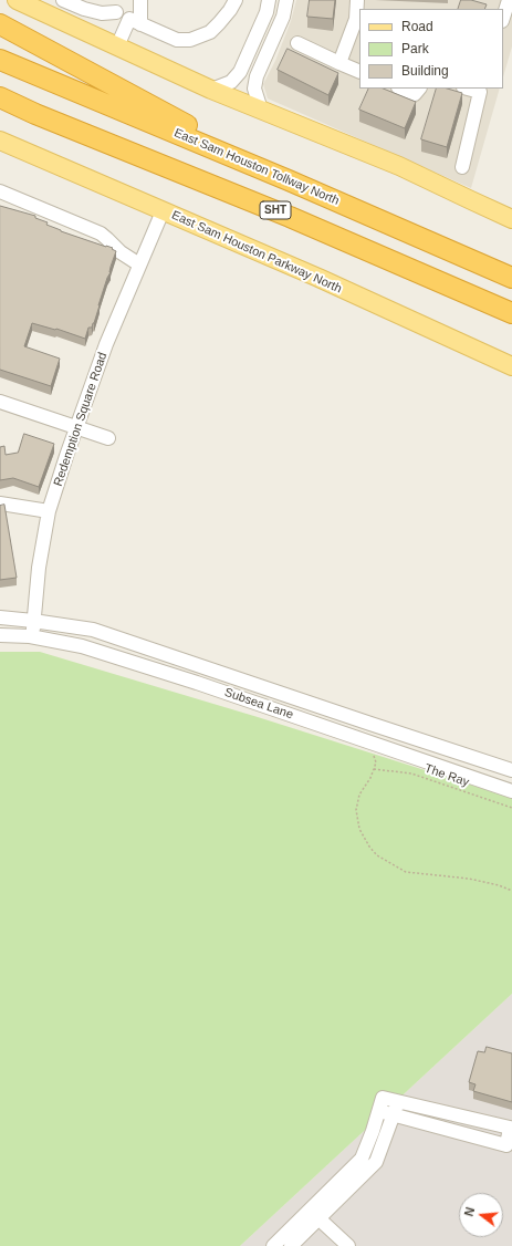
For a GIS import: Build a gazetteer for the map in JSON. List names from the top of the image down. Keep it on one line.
{"streets":{"highway":["East Sam Houston Tollway North","SHT"],"main road":["East Sam Houston Parkway North"],"street":["Redemption Square Road","Subsea Lane"],"path":["The Ray"]},"crossings":[["East Sam Houston Parkway North","Redemption Square Road"],["Redemption Square Road","Subsea Lane"]],"legend":["Road","Park","Building"],"north":"left"}
